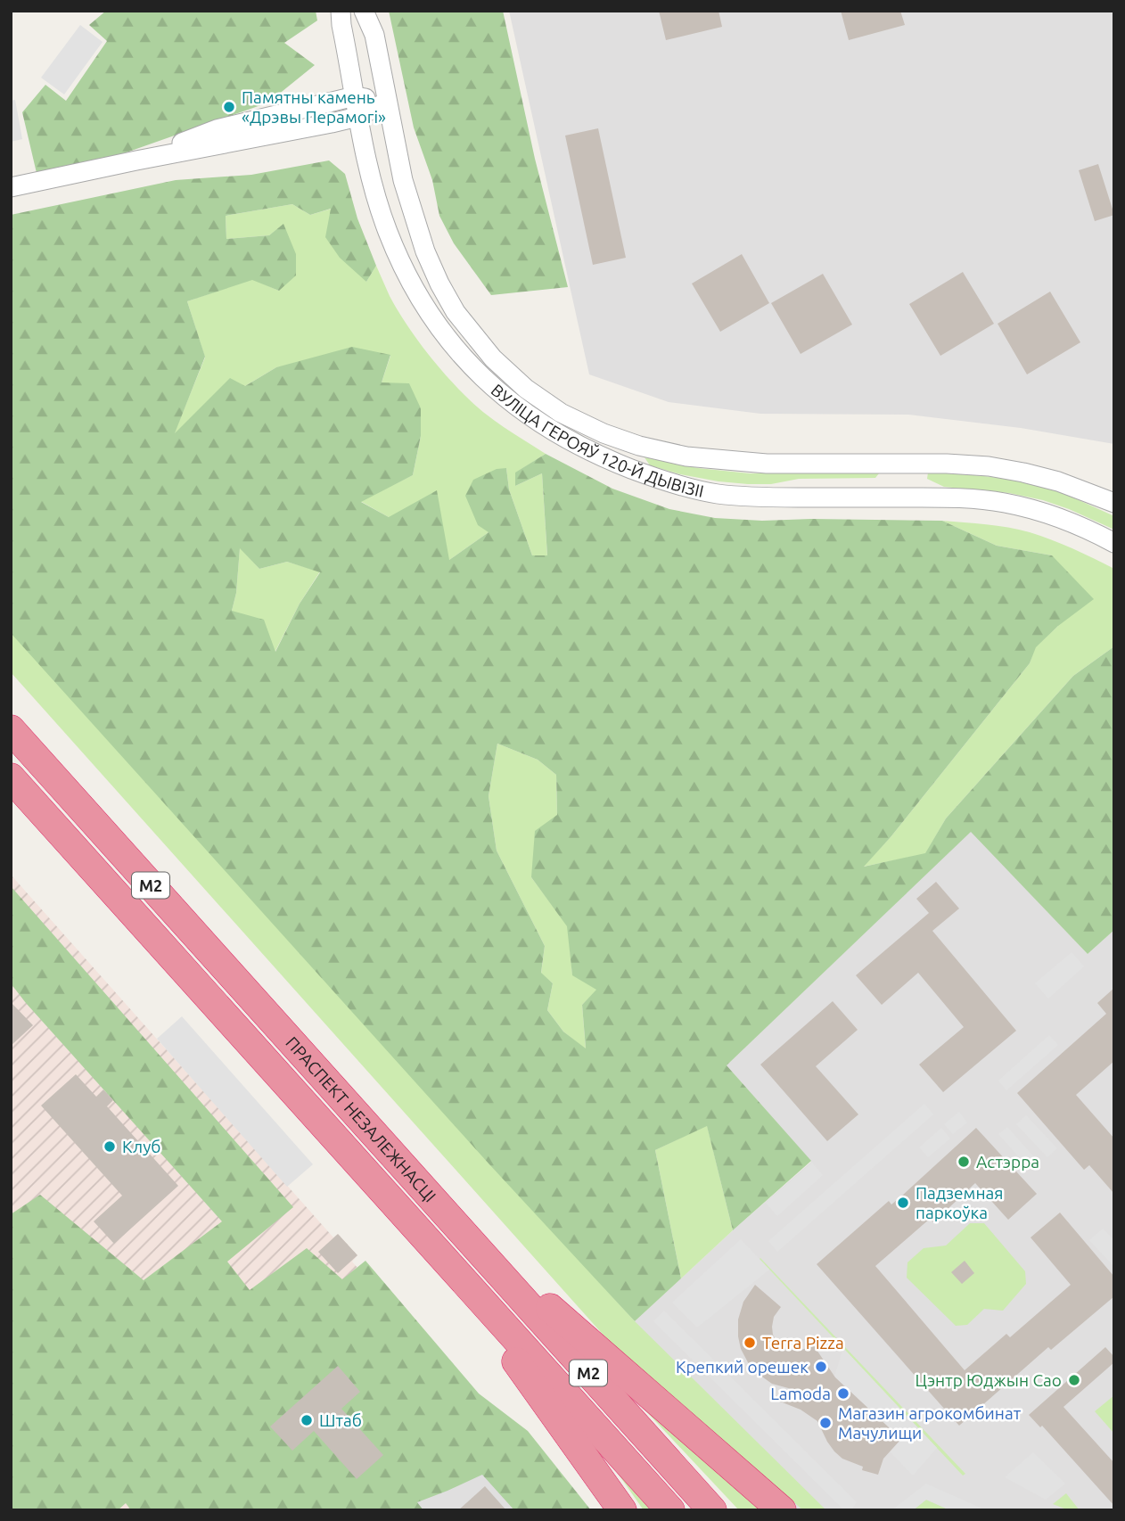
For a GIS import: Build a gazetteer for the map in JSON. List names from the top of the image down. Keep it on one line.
{"streets":{"highway":["М2","ПРАСПЕКТ НЕЗАЛЕЖНАСЦІ"],"street":["ВУЛІЦА ГЕРОЯЎ 120-Й ДЫВІЗІІ"]},"places":["Памятны камень «Дрэвы Перамогі»","Клуб","Астэрра","Падземная паркоўка","Terra Pizza","Крепкий орешек","Цэнтр Юджын Сао","Lamoda","Штаб","Магазин агрокомбинат Мачулищи"]}
